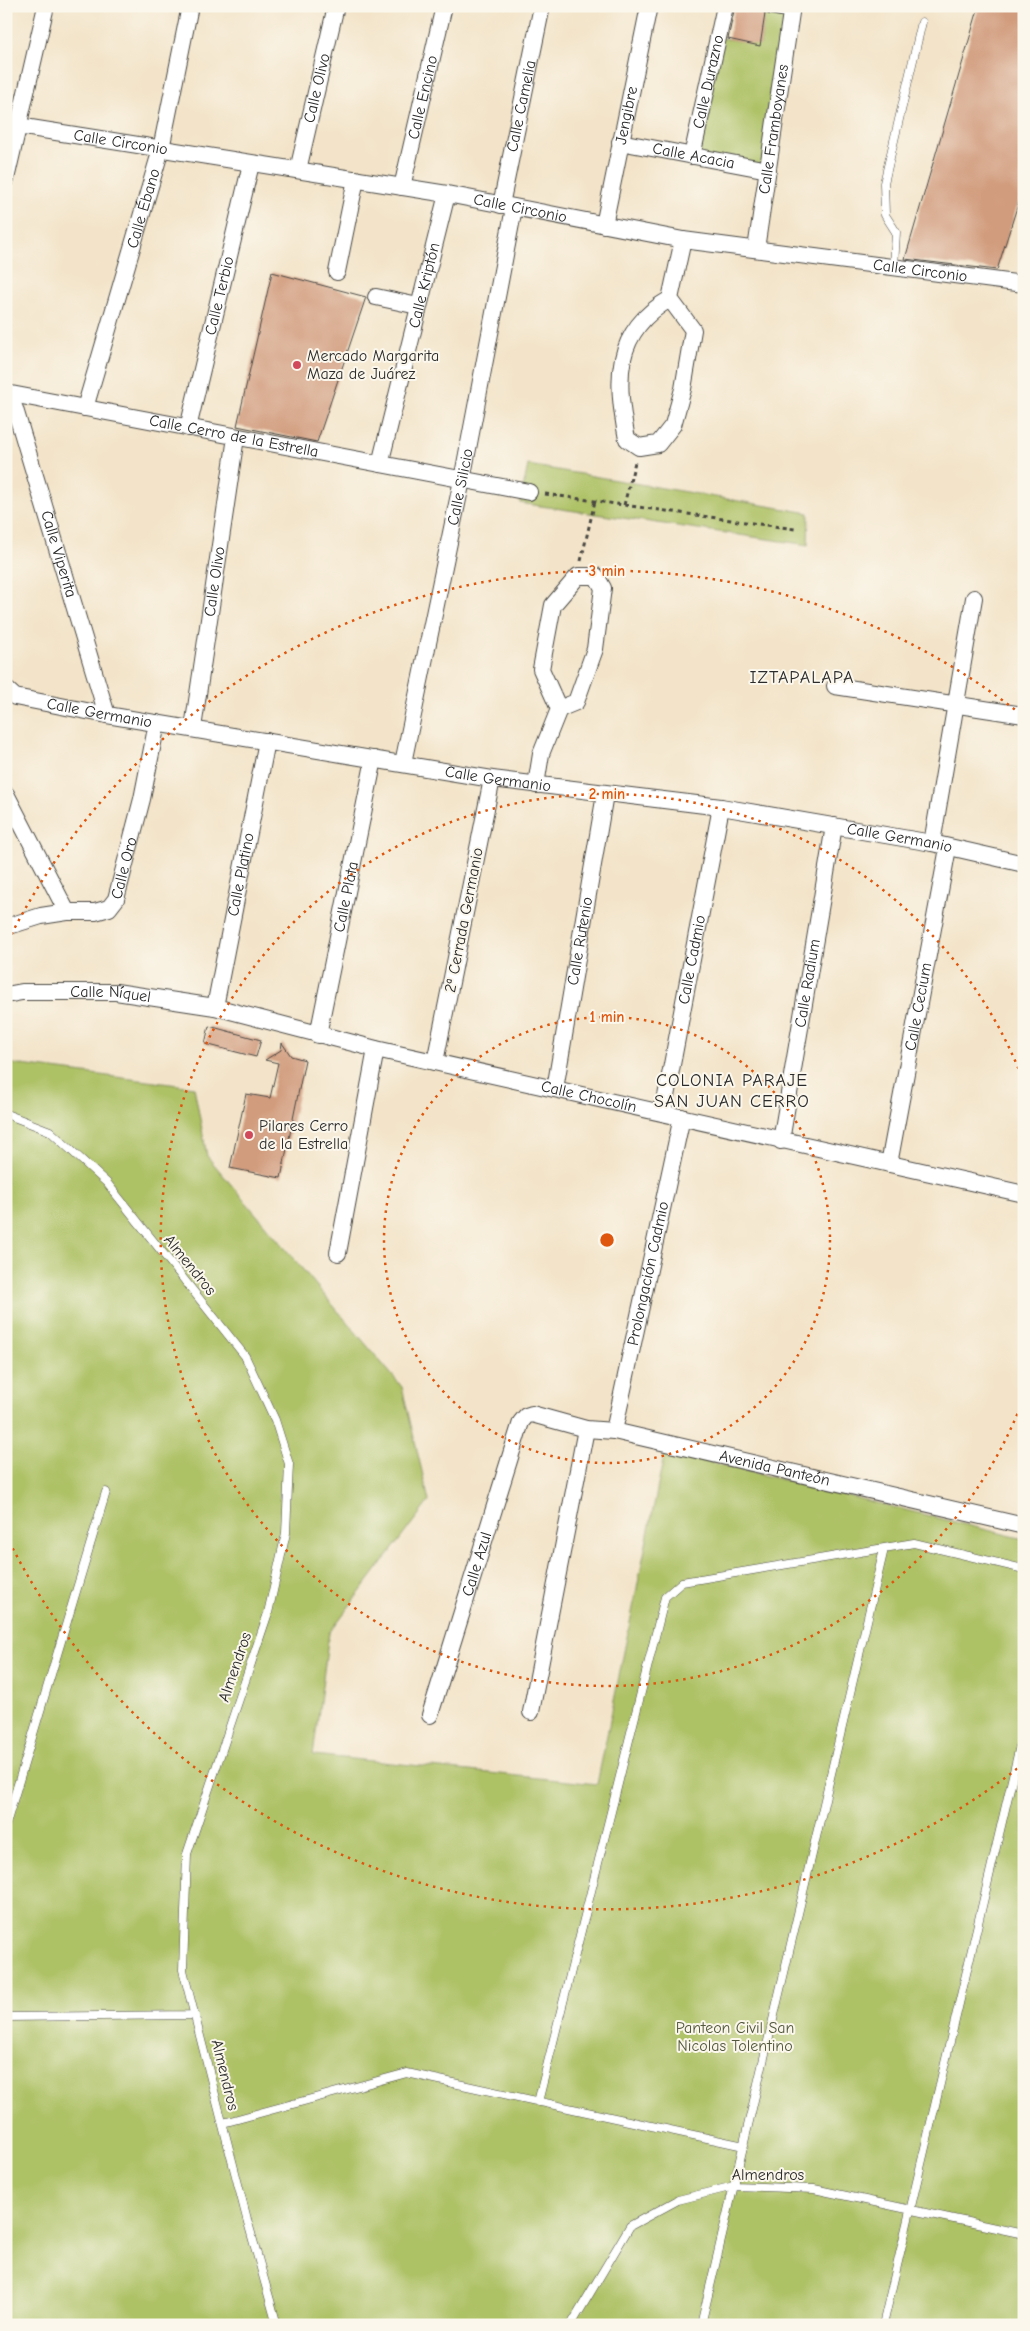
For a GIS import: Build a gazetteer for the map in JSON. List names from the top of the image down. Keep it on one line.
{"streets":{"street":["Calle Durazno","Calle Olivo","Calle Encino","Calle Camelia","Jengibre","Calle Framboyanes","Calle Circonio","Calle Acacia","Calle Ébano","Calle Kriptón","Calle Terbio","Calle Cerro de la Estrella","Calle Silicio","Calle Viperita","Calle Germanio","Calle Oro","Calle Platino","Calle Plata","2ª Cerrada Germanio","Calle Rutenio","Calle Cadmio","Calle Radium","Calle Níquel","Calle Cecium","Calle Chocolín","Prolongación Cadmio","Avenida Panteón","Calle Azul"],"lane":["Almendros"]},"crossings":[["Calle Durazno","Calle Acacia"],["Calle Olivo","Calle Circonio"],["Calle Olivo","Calle Cerro de la Estrella"],["Calle Olivo","Calle Germanio"],["Calle Encino","Calle Circonio"],["Calle Camelia","Calle Circonio"],["Calle Camelia","Calle Silicio"],["Jengibre","Calle Circonio"],["Jengibre","Calle Acacia"],["Calle Framboyanes","Calle Circonio"],["Calle Framboyanes","Calle Acacia"],["Calle Circonio","Calle Ébano"],["Calle Circonio","Calle Kriptón"],["Calle Circonio","Calle Terbio"],["Calle Circonio","Calle Silicio"],["Calle Ébano","Calle Cerro de la Estrella"],["Calle Kriptón","Calle Cerro de la Estrella"],["Calle Terbio","Calle Cerro de la Estrella"],["Calle Cerro de la Estrella","Calle Silicio"],["Calle Cerro de la Estrella","Calle Viperita"],["Calle Silicio","Calle Germanio"],["Calle Viperita","Calle Germanio"],["Calle Germanio","Calle Oro"],["Calle Germanio","Calle Platino"],["Calle Germanio","Calle Plata"],["Calle Germanio","2ª Cerrada Germanio"],["Calle Germanio","Calle Rutenio"],["Calle Germanio","Calle Cadmio"],["Calle Germanio","Calle Radium"],["Calle Germanio","Calle Cecium"],["Calle Platino","Calle Níquel"],["Calle Platino","Calle Chocolín"],["Calle Plata","Calle Chocolín"],["2ª Cerrada Germanio","Calle Chocolín"],["Calle Rutenio","Calle Chocolín"],["Calle Cadmio","Calle Chocolín"],["Calle Radium","Calle Chocolín"],["Calle Níquel","Calle Chocolín"],["Calle Cecium","Calle Chocolín"],["Calle Chocolín","Prolongación Cadmio"],["Prolongación Cadmio","Avenida Panteón"],["Avenida Panteón","Calle Azul"]],"districts":["IZTAPALAPA","COLONIA PARAJE SAN JUAN CERRO"],"parks":["Panteon Civil San Nicolas Tolentino"],"places":["Mercado Margarita Maza de Juárez","Pilares Cerro de la Estrella"],"rings":["3 min","2 min","1 min"]}
